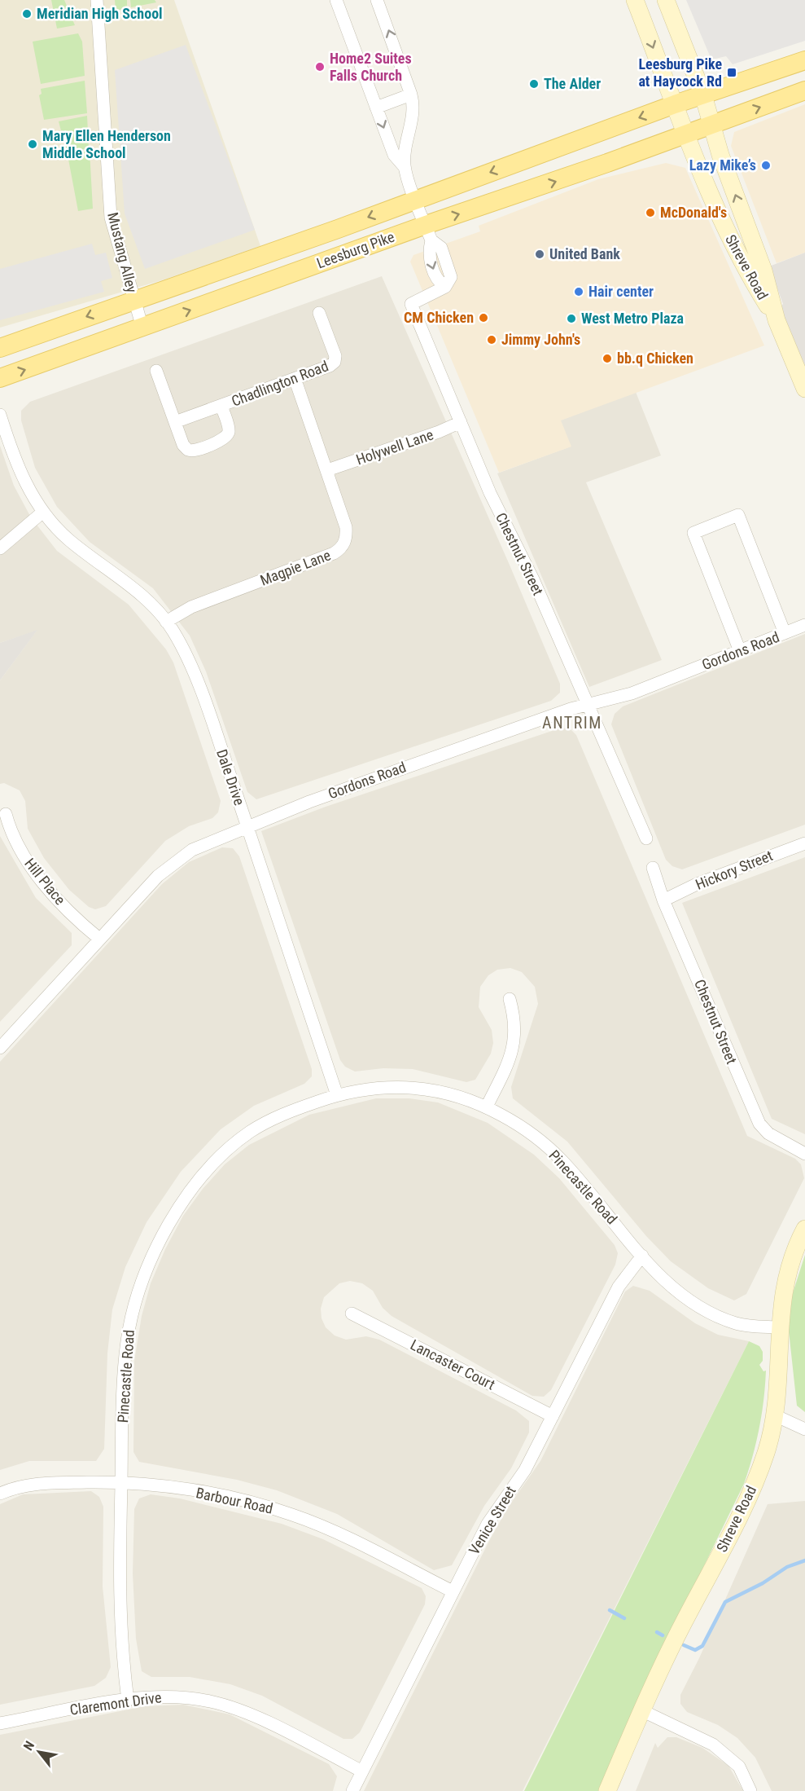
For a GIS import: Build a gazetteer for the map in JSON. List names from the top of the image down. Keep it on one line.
{"streets":{"main road":["Leesburg Pike","Shreve Road"],"street":["Mustang Alley","Chadlington Road","Holywell Lane","Chestnut Street","Magpie Lane","Gordons Road","Dale Drive","Hickory Street","Hill Place","Pinecastle Road","Lancaster Court","Barbour Road","Venice Street","Claremont Drive"]},"crossings":[["Leesburg Pike","Mustang Alley"],["Leesburg Pike","Shreve Road"],["Leesburg Pike","Chestnut Street"],["Shreve Road","Pinecastle Road"],["Chadlington Road","Magpie Lane"],["Holywell Lane","Chestnut Street"],["Holywell Lane","Magpie Lane"],["Chestnut Street","Gordons Road"],["Chestnut Street","Hickory Street"],["Magpie Lane","Dale Drive"],["Gordons Road","Dale Drive"],["Gordons Road","Hill Place"],["Dale Drive","Pinecastle Road"],["Pinecastle Road","Barbour Road"],["Pinecastle Road","Venice Street"],["Pinecastle Road","Claremont Drive"],["Lancaster Court","Venice Street"],["Barbour Road","Venice Street"],["Venice Street","Claremont Drive"]],"districts":["ANTRIM"],"places":{"other":["Meridian High School","Home2 Suites Falls Church","The Alder","Mary Ellen Henderson Middle School","Lazy Mike’s","McDonald's","United Bank","Hair center","CM Chicken","West Metro Plaza","Jimmy John's","bb.q Chicken"],"transit":["Leesburg Pike at Haycock Rd"]},"north":"top left"}
